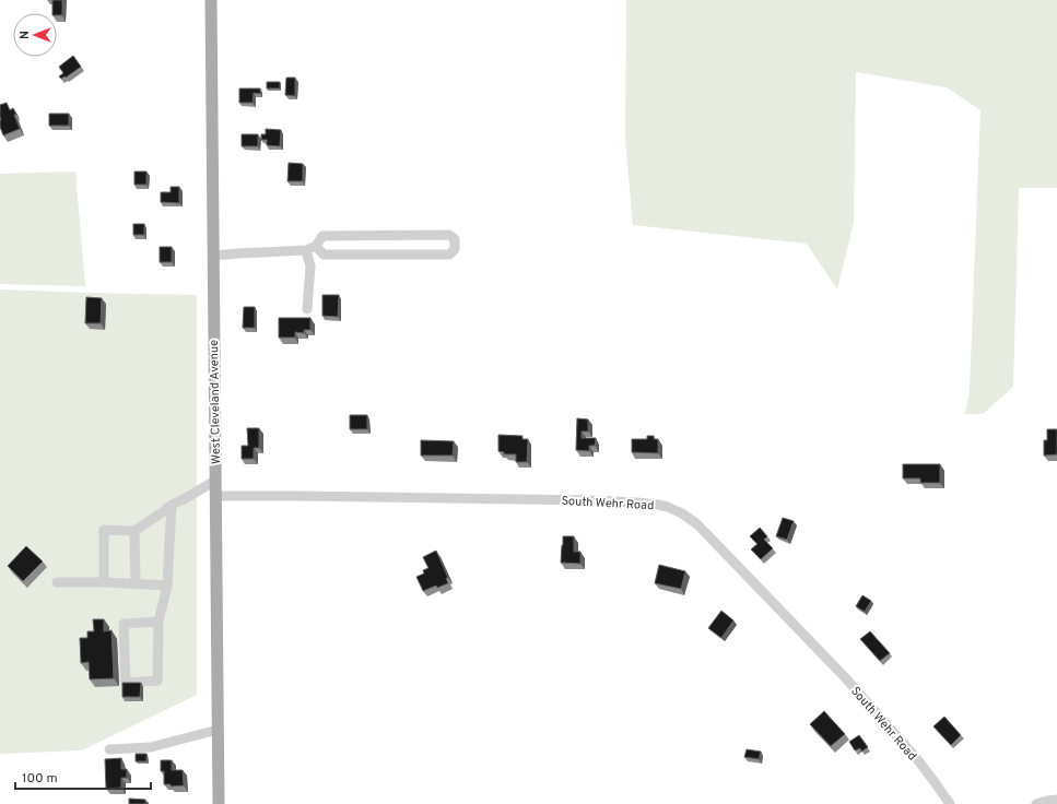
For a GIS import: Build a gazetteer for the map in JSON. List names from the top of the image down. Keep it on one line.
{"streets":{"main road":["West Cleveland Avenue"],"street":["South Wehr Road"]},"crossings":[["West Cleveland Avenue","South Wehr Road"]],"scale_bar":"100 m","north":"left"}
